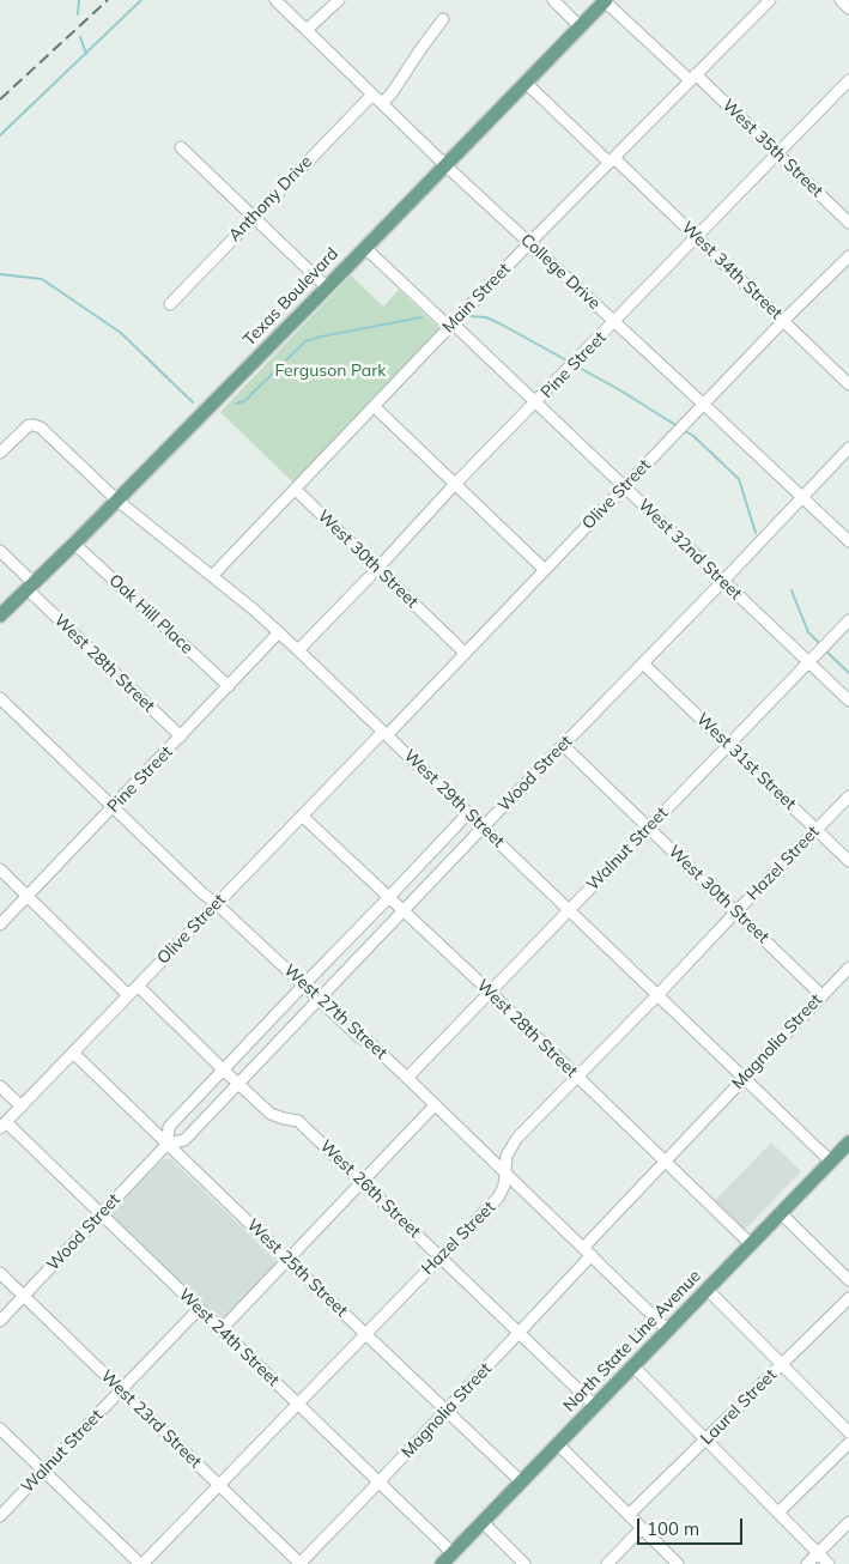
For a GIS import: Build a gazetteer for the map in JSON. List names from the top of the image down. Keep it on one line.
{"streets":{"main road":["Texas Boulevard","North State Line Avenue"],"street":["West 35th Street","Anthony Drive","West 34th Street","College Drive","Main Street","Pine Street","Olive Street","West 32nd Street","West 30th Street","Oak Hill Place","West 28th Street","West 31st Street","Wood Street","West 29th Street","Walnut Street","Hazel Street","West 27th Street","Magnolia Street","West 26th Street","West 25th Street","West 24th Street","Laurel Street","West 23rd Street"]},"crossings":[["West 35th Street","Texas Boulevard"],["West 35th Street","Main Street"],["West 35th Street","Pine Street"],["Anthony Drive","College Drive"],["West 34th Street","Texas Boulevard"],["West 34th Street","Main Street"],["West 34th Street","Pine Street"],["West 34th Street","Olive Street"],["College Drive","Texas Boulevard"],["College Drive","Main Street"],["College Drive","Pine Street"],["College Drive","Olive Street"],["College Drive","Wood Street"],["Texas Boulevard","West 32nd Street"],["Texas Boulevard","Oak Hill Place"],["Texas Boulevard","West 28th Street"],["Texas Boulevard","West 29th Street"],["Main Street","West 32nd Street"],["Main Street","West 30th Street"],["Main Street","West 29th Street"],["Pine Street","West 32nd Street"],["Pine Street","West 30th Street"],["Pine Street","Oak Hill Place"],["Pine Street","West 28th Street"],["Pine Street","West 29th Street"],["Pine Street","West 27th Street"],["Olive Street","West 32nd Street"],["Olive Street","West 30th Street"],["Olive Street","West 28th Street"],["Olive Street","West 29th Street"],["Olive Street","West 27th Street"],["Olive Street","West 26th Street"],["Olive Street","West 25th Street"],["Olive Street","West 24th Street"],["West 32nd Street","Wood Street"],["West 32nd Street","Walnut Street"],["West 30th Street","Wood Street"],["West 30th Street","Walnut Street"],["West 30th Street","Hazel Street"],["West 30th Street","Magnolia Street"],["West 28th Street","Wood Street"],["West 28th Street","Walnut Street"],["West 28th Street","Hazel Street"],["West 28th Street","Magnolia Street"],["West 28th Street","North State Line Avenue"],["West 31st Street","Wood Street"],["West 31st Street","Walnut Street"],["West 31st Street","Hazel Street"],["Wood Street","West 29th Street"],["Wood Street","West 27th Street"],["Wood Street","West 26th Street"],["Wood Street","West 25th Street"],["Wood Street","West 24th Street"],["Wood Street","West 23rd Street"],["West 29th Street","Walnut Street"],["West 29th Street","Hazel Street"],["West 29th Street","Magnolia Street"],["West 29th Street","North State Line Avenue"],["Walnut Street","West 27th Street"],["Walnut Street","West 24th Street"],["Walnut Street","West 23rd Street"],["Hazel Street","West 27th Street"],["Hazel Street","West 26th Street"],["Hazel Street","West 25th Street"],["Hazel Street","West 24th Street"],["Hazel Street","West 23rd Street"],["West 27th Street","Magnolia Street"],["West 27th Street","North State Line Avenue"],["Magnolia Street","West 26th Street"],["Magnolia Street","West 25th Street"],["Magnolia Street","West 24th Street"],["Magnolia Street","West 23rd Street"],["West 26th Street","North State Line Avenue"],["West 25th Street","North State Line Avenue"],["West 24th Street","North State Line Avenue"]],"parks":["Ferguson Park"],"scale_bar":"100 m"}
